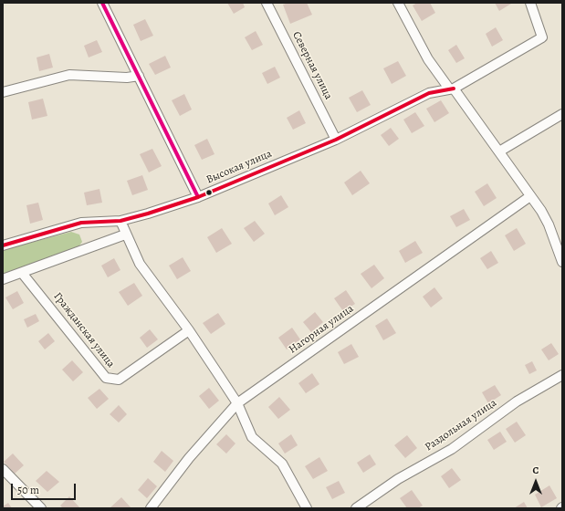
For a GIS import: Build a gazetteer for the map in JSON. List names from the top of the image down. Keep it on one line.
{"streets":{"street":["Северная улица","Высокая улица","Нагорная улица","Гражданская улица","Раздольная улица"]},"crossings":[["Северная улица","Высокая улица"]],"scale_bar":"50 m","north":"top"}
